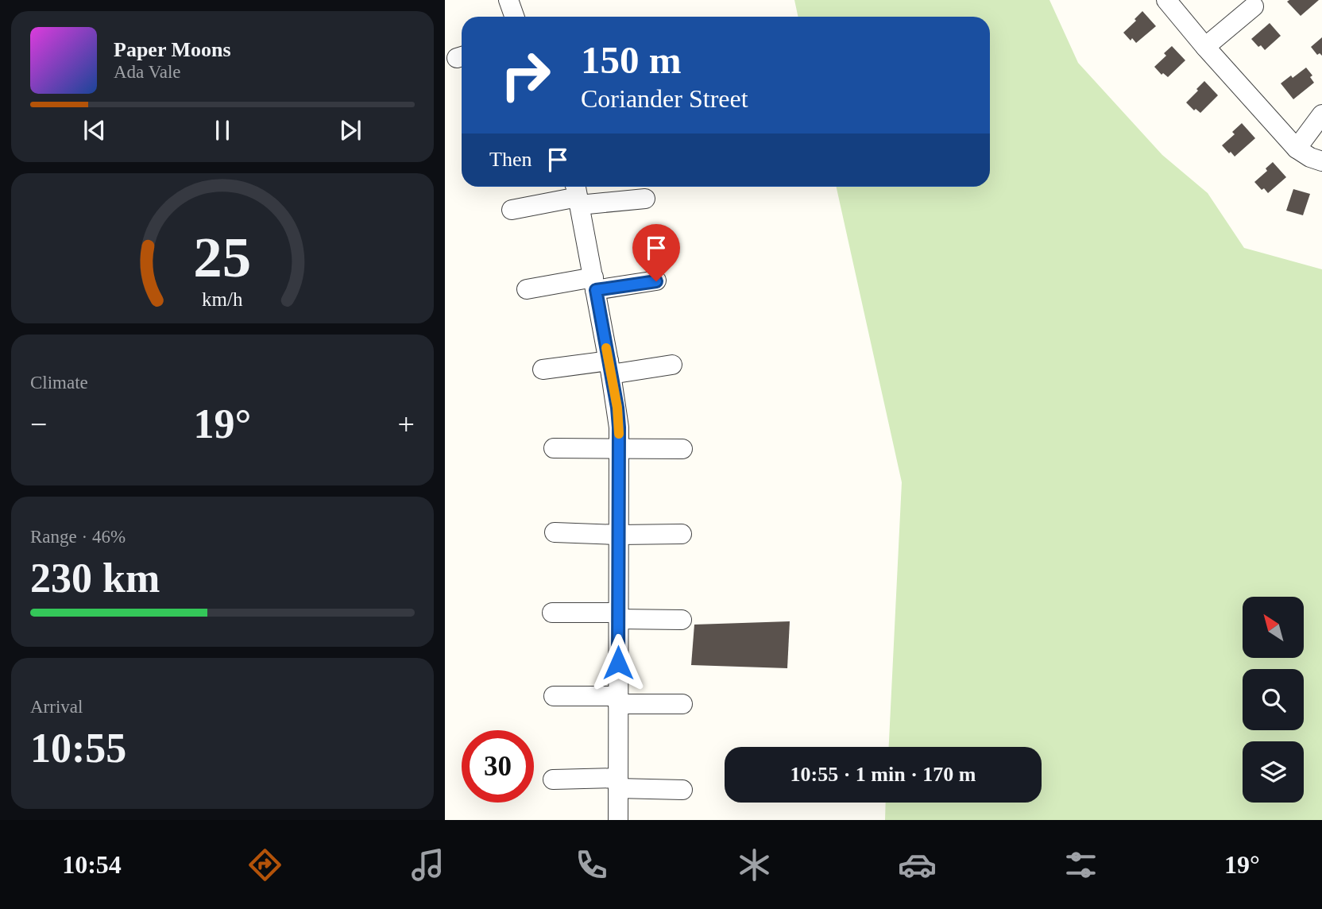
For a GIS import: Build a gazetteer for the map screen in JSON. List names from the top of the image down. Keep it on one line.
{"north":"top left","page":{"turn":["150 m","Coriander Street"],"song":["Paper Moons","Ada Vale"],"then":"Then","tile":["Climate",["Range · 46%","230 km"],["Arrival","10:55"]],"heat":["−","19°","+"],"limit":"30","trip":"10:55 · 1 min · 170 m","tabs":["10:54","19°"],"gauge":["25","km/h"]}}
